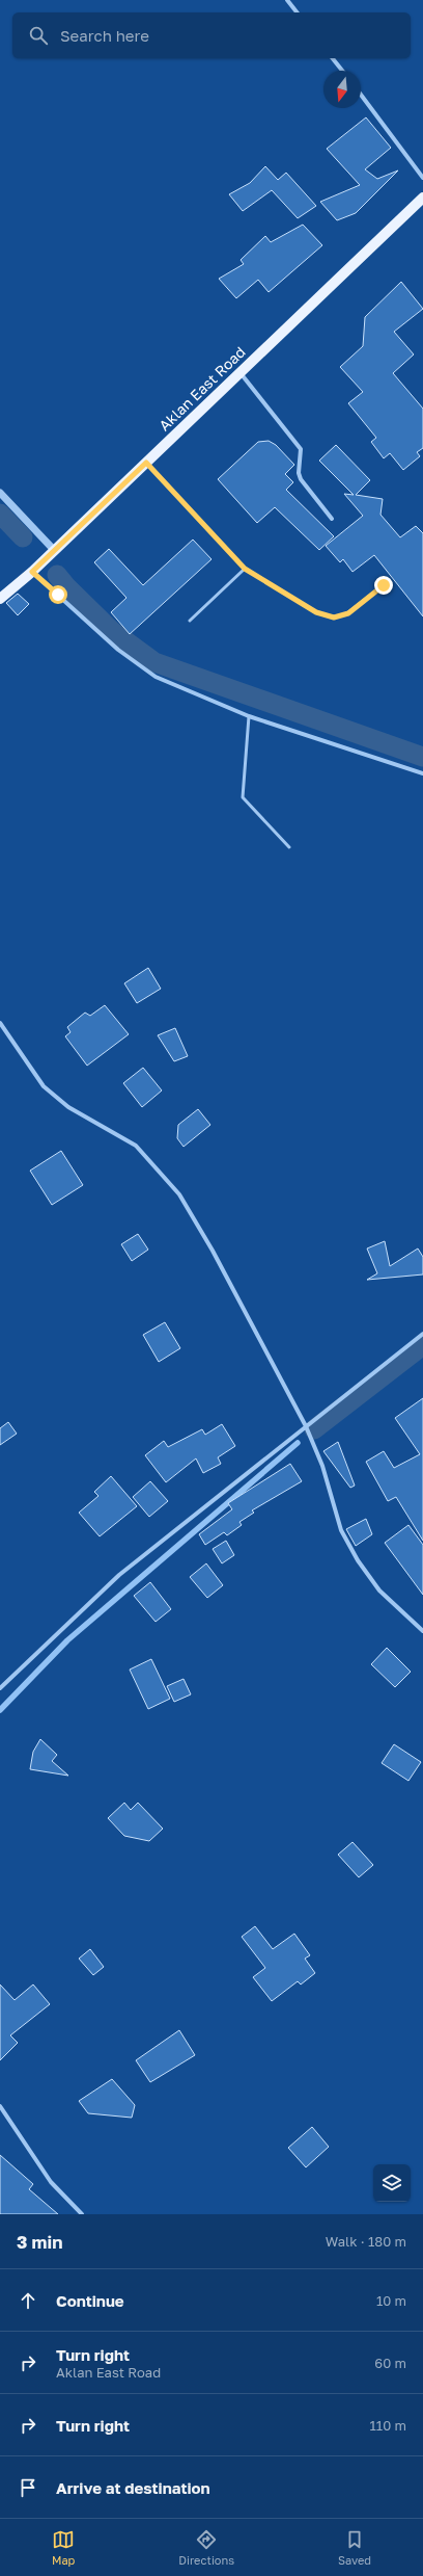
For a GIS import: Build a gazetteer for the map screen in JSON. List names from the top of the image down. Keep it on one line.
{"streets":{"main road":["Aklan East Road"]},"north":"bottom","page":{"search":"Search here","heading":["3 min","Walk · 180 m"],"list":[["Continue","10 m"],["Turn right","Aklan East Road","60 m"],["Turn right","110 m"],"Arrive at destination"],"nav":["Map","Directions","Saved"]}}
